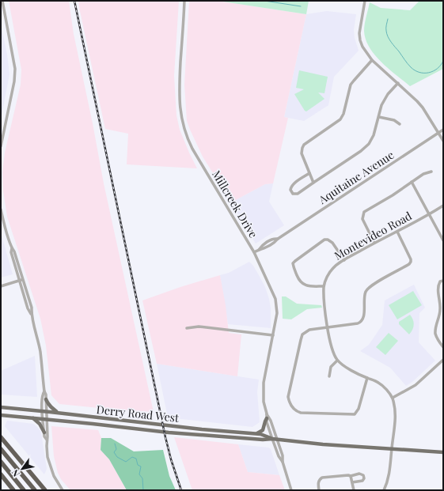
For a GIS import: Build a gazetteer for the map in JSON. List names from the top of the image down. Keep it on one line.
{"streets":{"main road":["Derry Road West"],"street":["Aquitaine Avenue","Millcreek Drive","Montevideo Road"]},"crossings":[["Aquitaine Avenue","Millcreek Drive"],["Millcreek Drive","Derry Road West"]],"north":"bottom left"}
